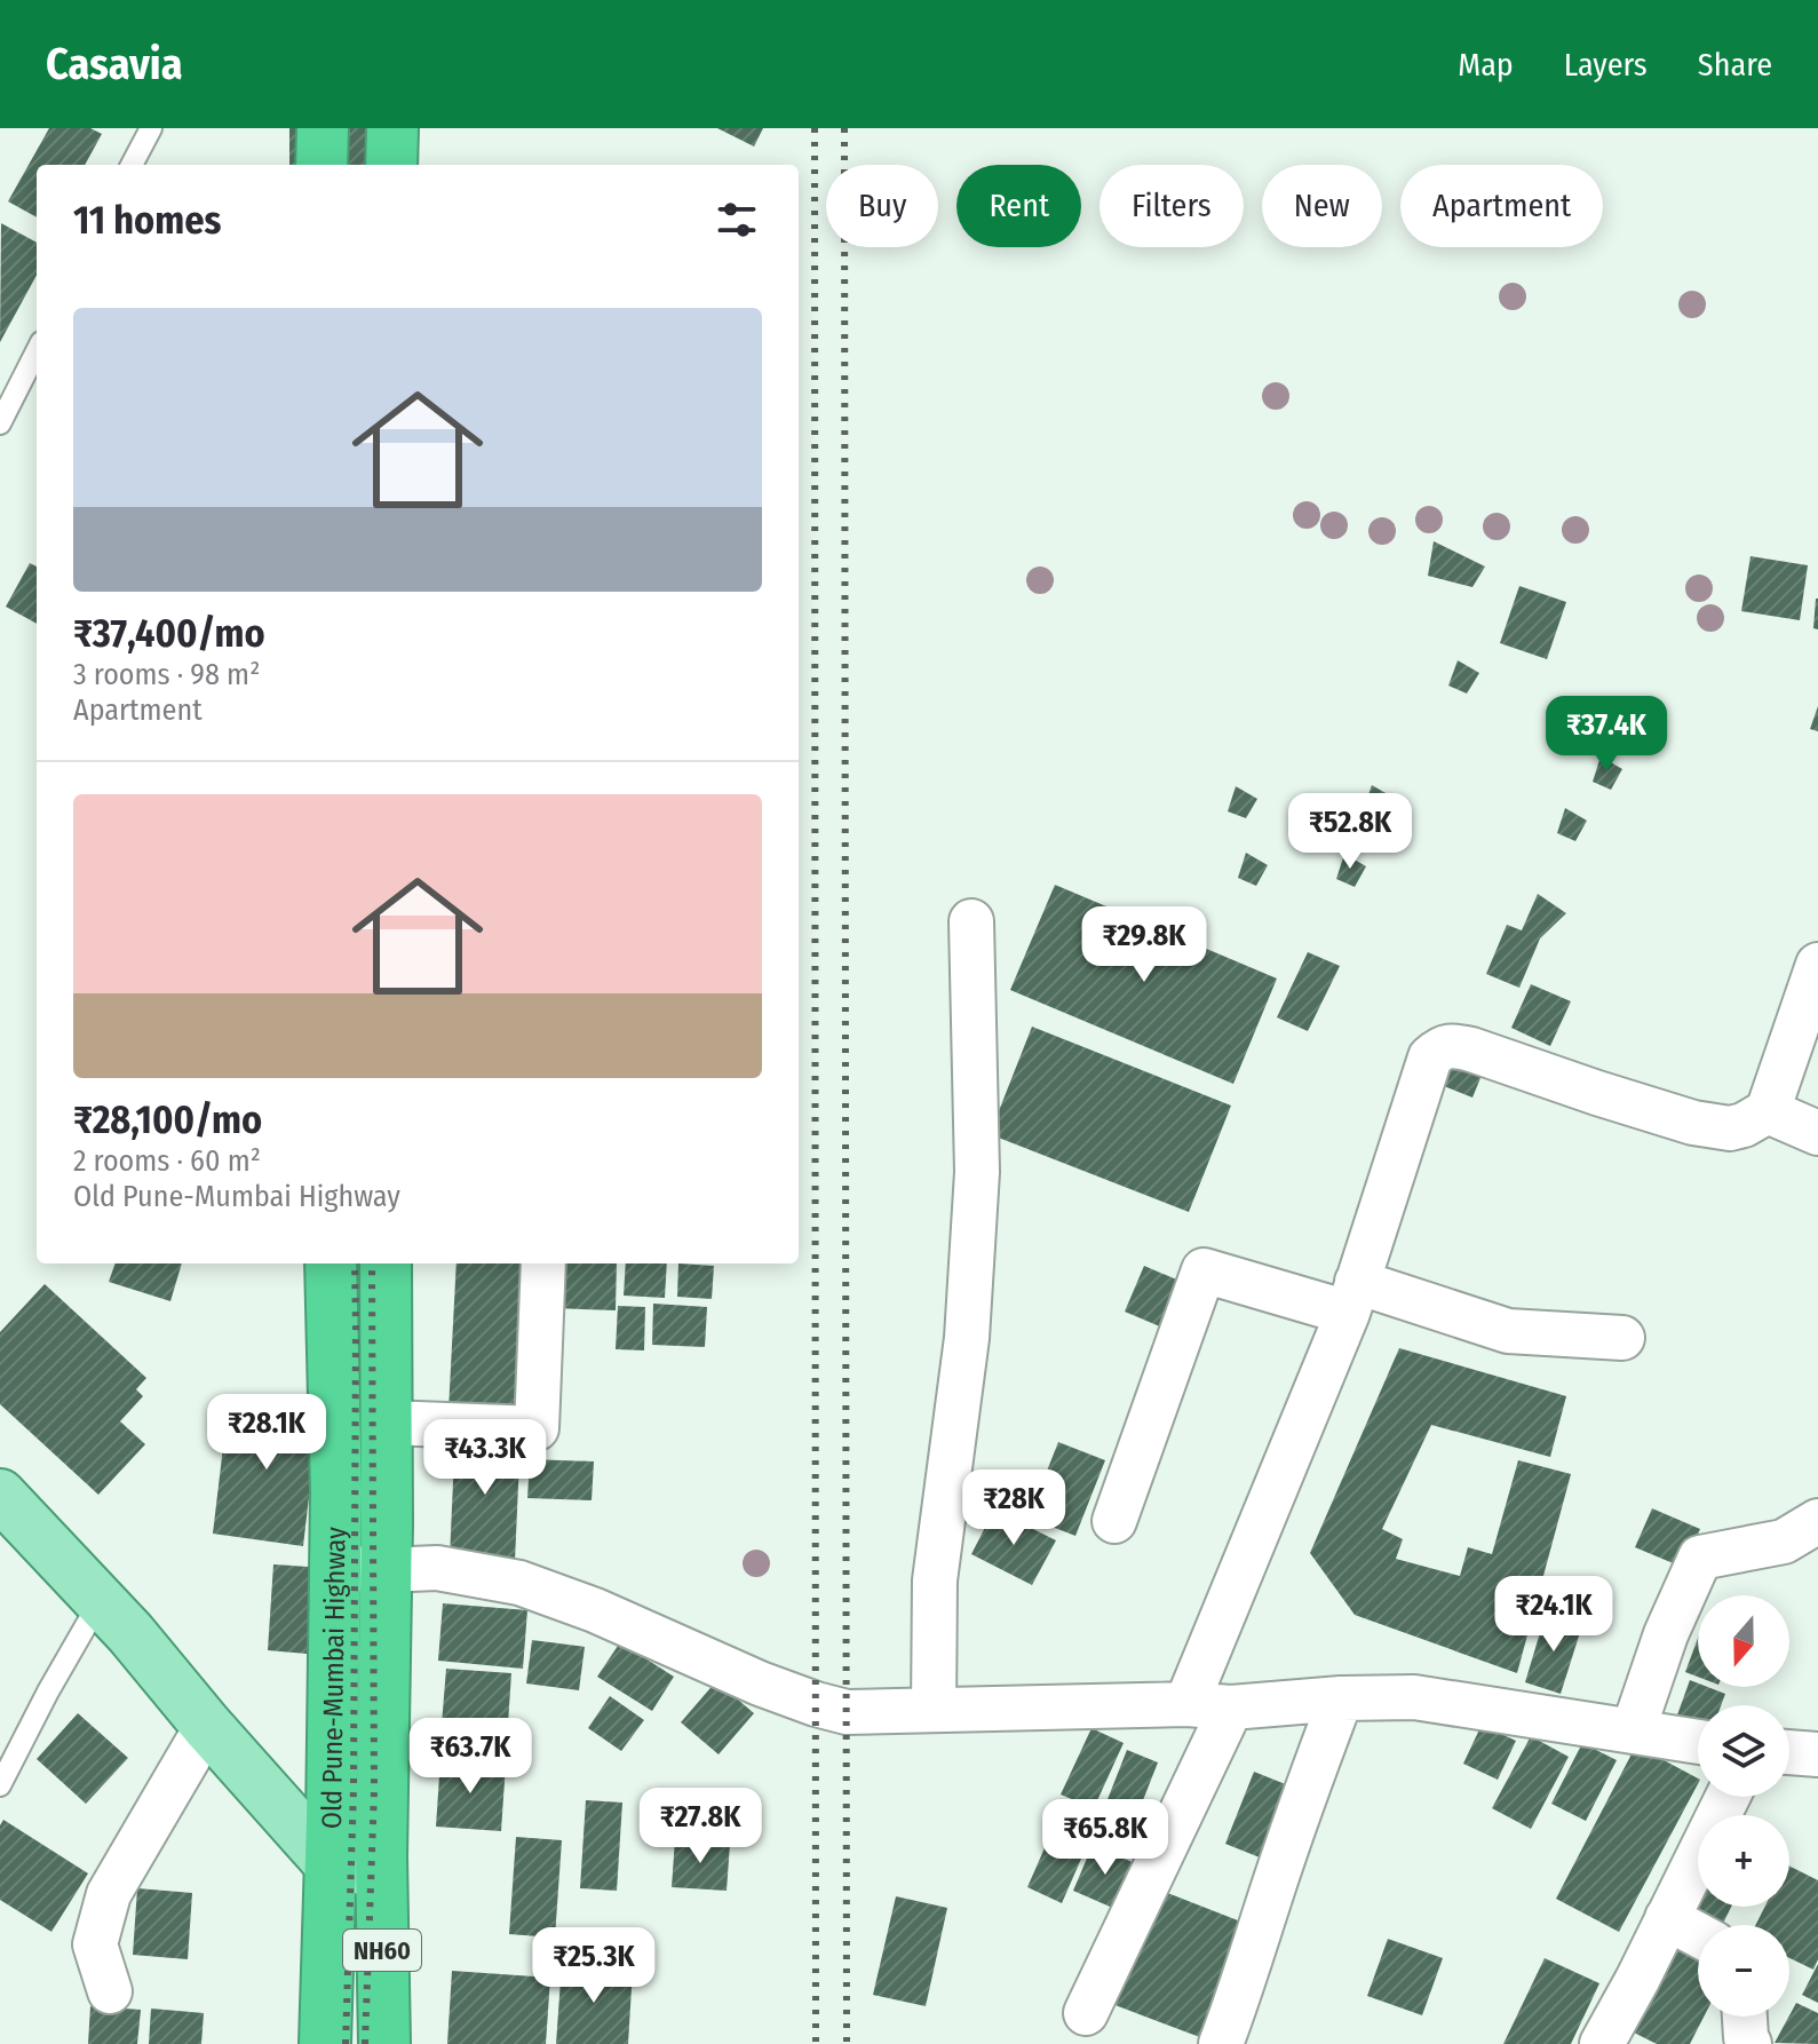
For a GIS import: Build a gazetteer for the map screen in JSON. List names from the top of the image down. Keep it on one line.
{"streets":{"highway":["Old Pune-Mumbai Highway","NH60"]},"north":"bottom","page":{"header":"Casavia","nav":["Map","Layers","Share"],"chip":["Buy","Rent","Filters","New","Apartment"],"heading":"11 homes","list":[{"name":"₹37,400/mo","note":"3 rooms · 98 m² · Apartment"},{"name":"₹28,100/mo","note":"2 rooms · 60 m² · Old Pune-Mumbai Highway"}],"price":["₹37.4K","₹52.8K","₹29.8K","₹28.1K","₹43.3K","₹28K","₹24.1K","₹63.7K","₹27.8K","₹65.8K","₹25.3K"],"map_buttons":["+","−"]}}
